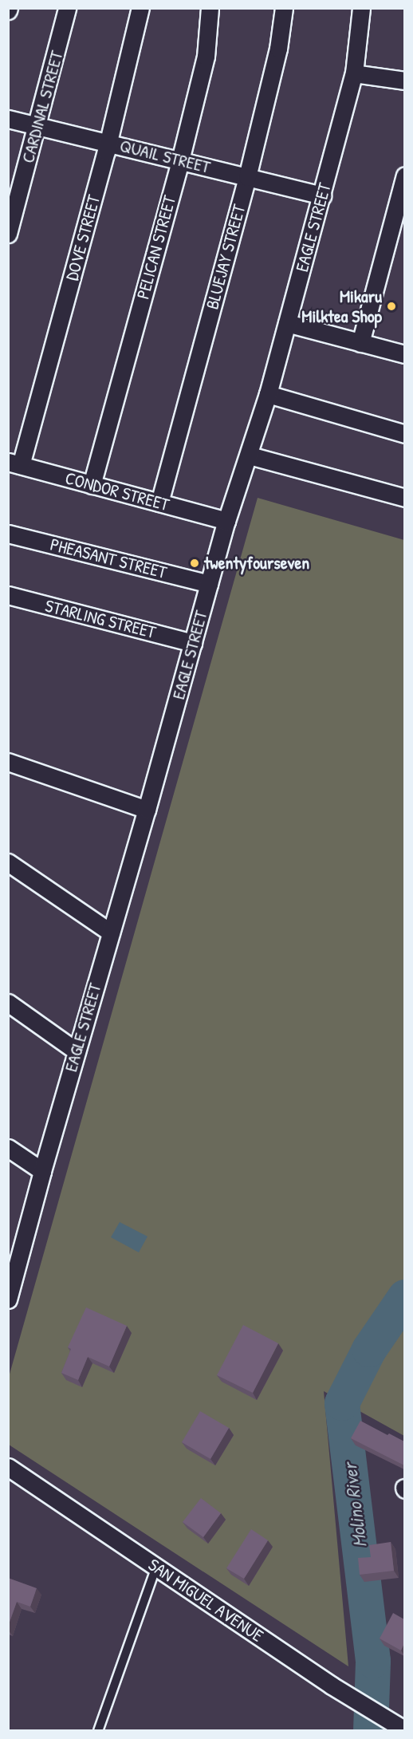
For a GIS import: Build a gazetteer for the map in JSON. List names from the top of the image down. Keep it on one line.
{"streets":{"street":["CARDINAL STREET","QUAIL STREET","EAGLE STREET","DOVE STREET","PELICAN STREET","BLUEJAY STREET","CONDOR STREET","PHEASANT STREET","STARLING STREET","SAN MIGUEL AVENUE"]},"crossings":[["CARDINAL STREET","QUAIL STREET"],["QUAIL STREET","EAGLE STREET"],["QUAIL STREET","DOVE STREET"],["QUAIL STREET","PELICAN STREET"],["QUAIL STREET","BLUEJAY STREET"],["EAGLE STREET","CONDOR STREET"],["EAGLE STREET","PHEASANT STREET"],["EAGLE STREET","STARLING STREET"],["DOVE STREET","CONDOR STREET"],["PELICAN STREET","CONDOR STREET"],["BLUEJAY STREET","CONDOR STREET"]],"water":["Molino River"],"places":["Mikaru Milktea Shop","twentyfourseven"]}
